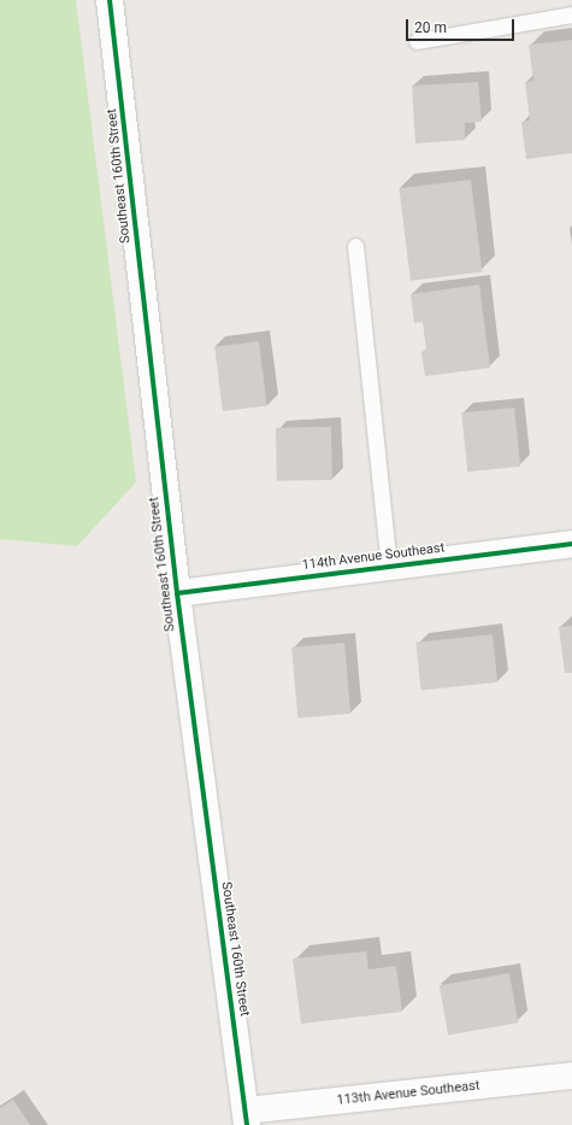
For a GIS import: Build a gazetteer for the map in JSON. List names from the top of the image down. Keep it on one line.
{"streets":{"street":["Southeast 160th Street","114th Avenue Southeast","113th Avenue Southeast"]},"crossings":[["Southeast 160th Street","114th Avenue Southeast"],["Southeast 160th Street","113th Avenue Southeast"]],"scale_bar":"20 m"}
